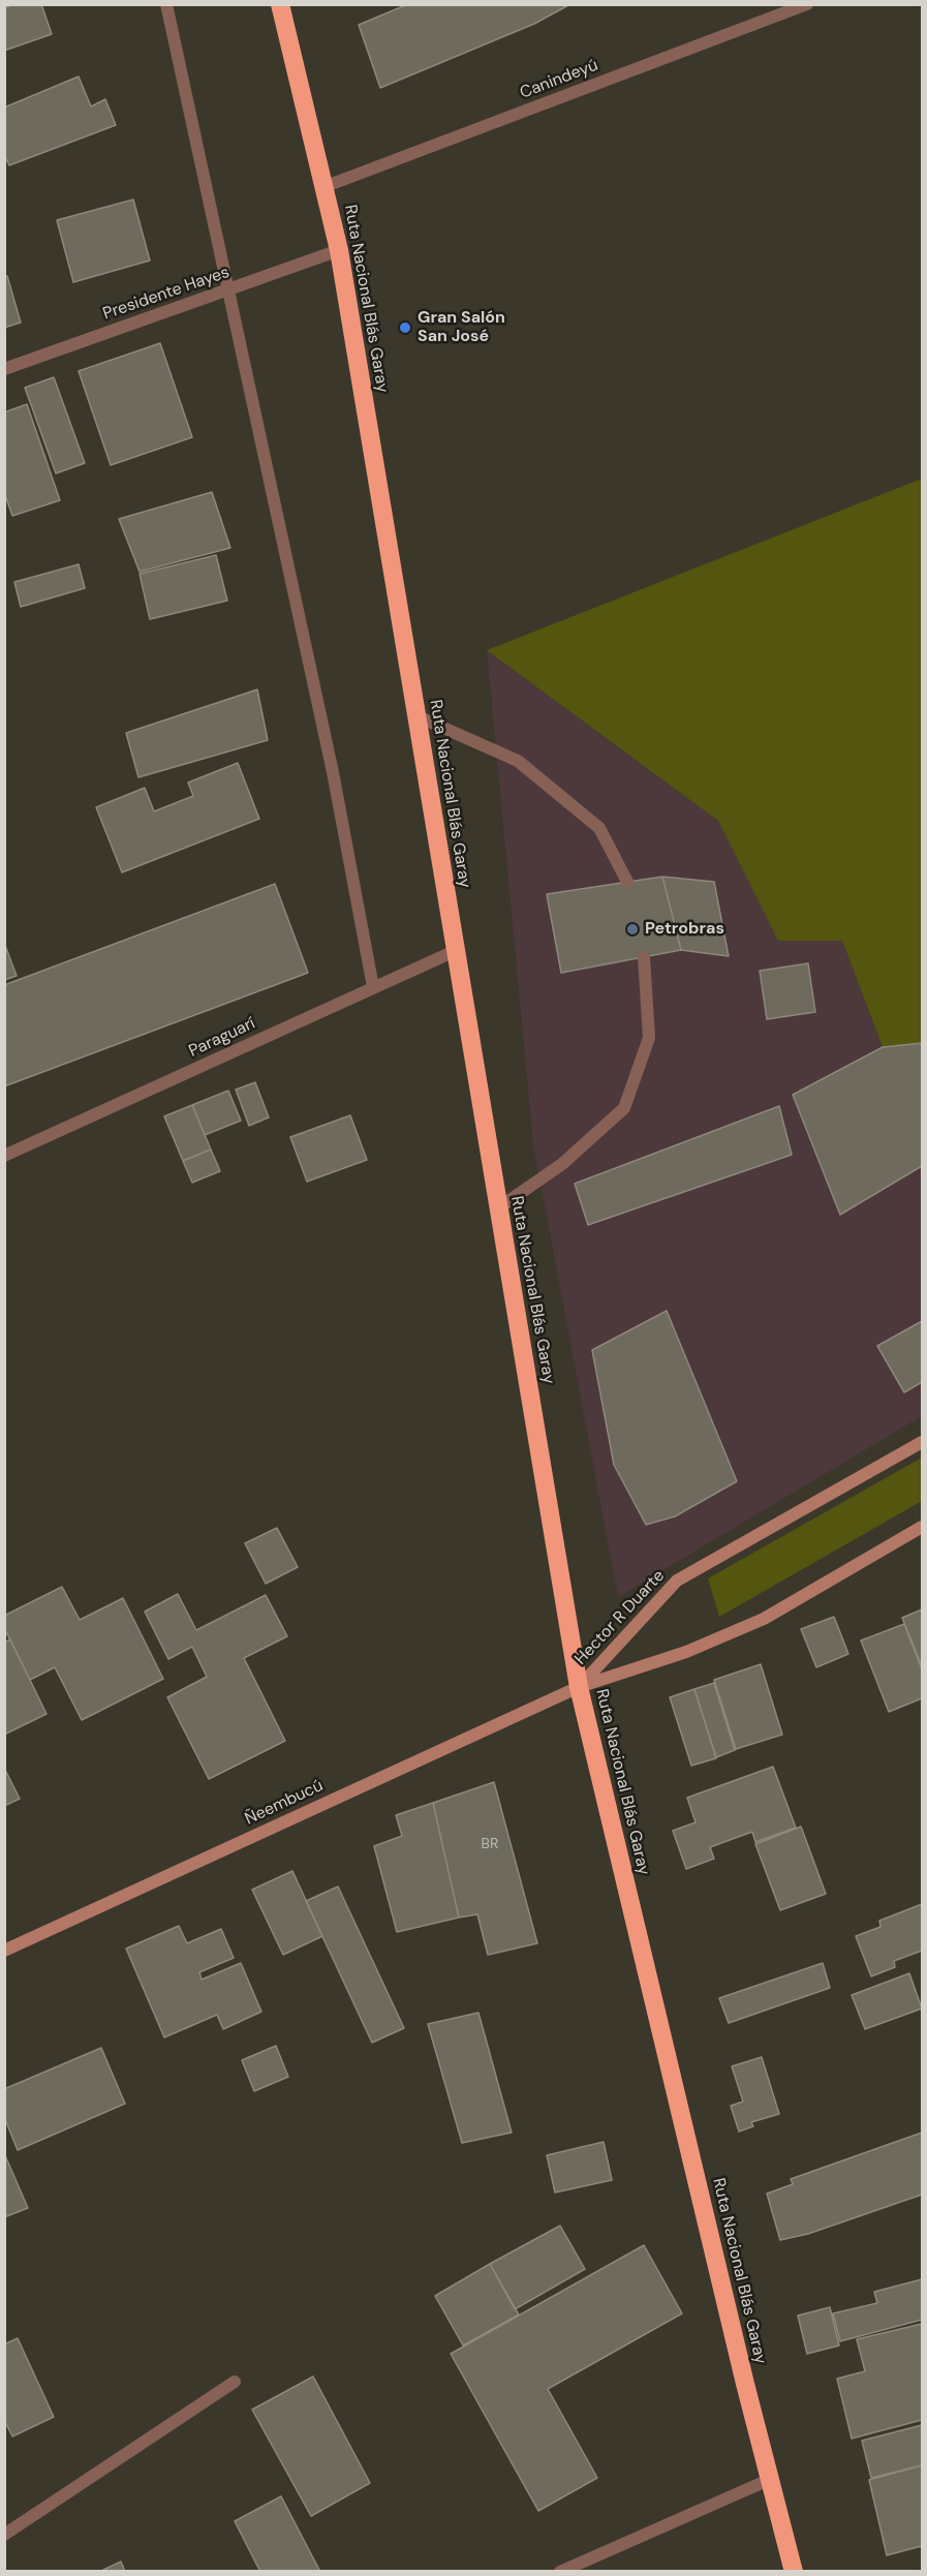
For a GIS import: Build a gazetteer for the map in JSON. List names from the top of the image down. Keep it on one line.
{"streets":{"highway":["Ruta Nacional Blás Garay"],"street":["Canindeyú","Presidente Hayes","Paraguarí","Hector R Duarte","Ñeembucú"]},"crossings":[["Canindeyú","Ruta Nacional Blás Garay"],["Presidente Hayes","Ruta Nacional Blás Garay"],["Ruta Nacional Blás Garay","Paraguarí"],["Ruta Nacional Blás Garay","Hector R Duarte"],["Ruta Nacional Blás Garay","Ñeembucú"],["Hector R Duarte","Ñeembucú"]],"places":["Gran Salón San José","Petrobras"],"house_numbers":["BR"]}
